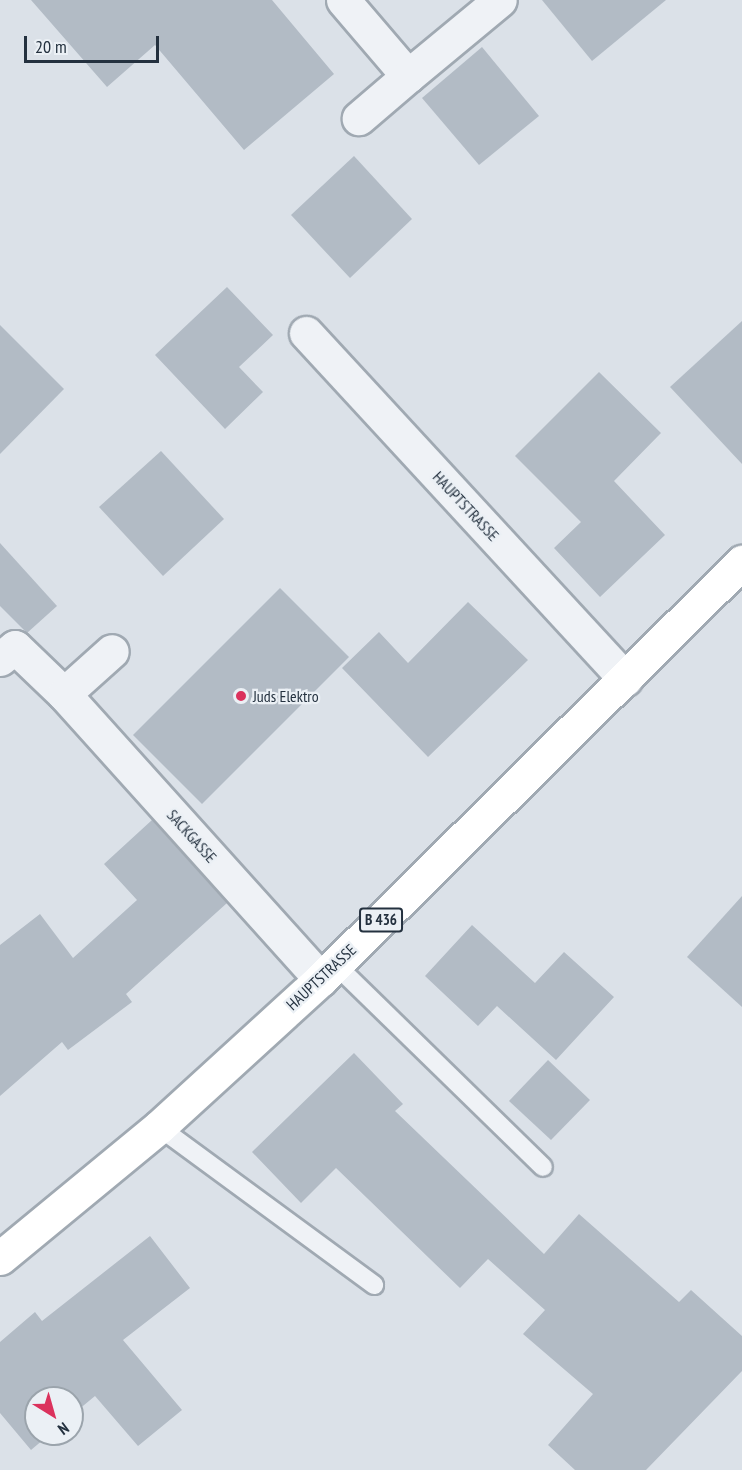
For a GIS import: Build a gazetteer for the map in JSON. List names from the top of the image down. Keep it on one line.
{"streets":{"main road":["HAUPTSTRASSE","B 436"],"street":["SACKGASSE"]},"crossings":[["HAUPTSTRASSE","SACKGASSE"]],"places":["Juds Elektro"],"scale_bar":"20 m","north":"bottom right"}
